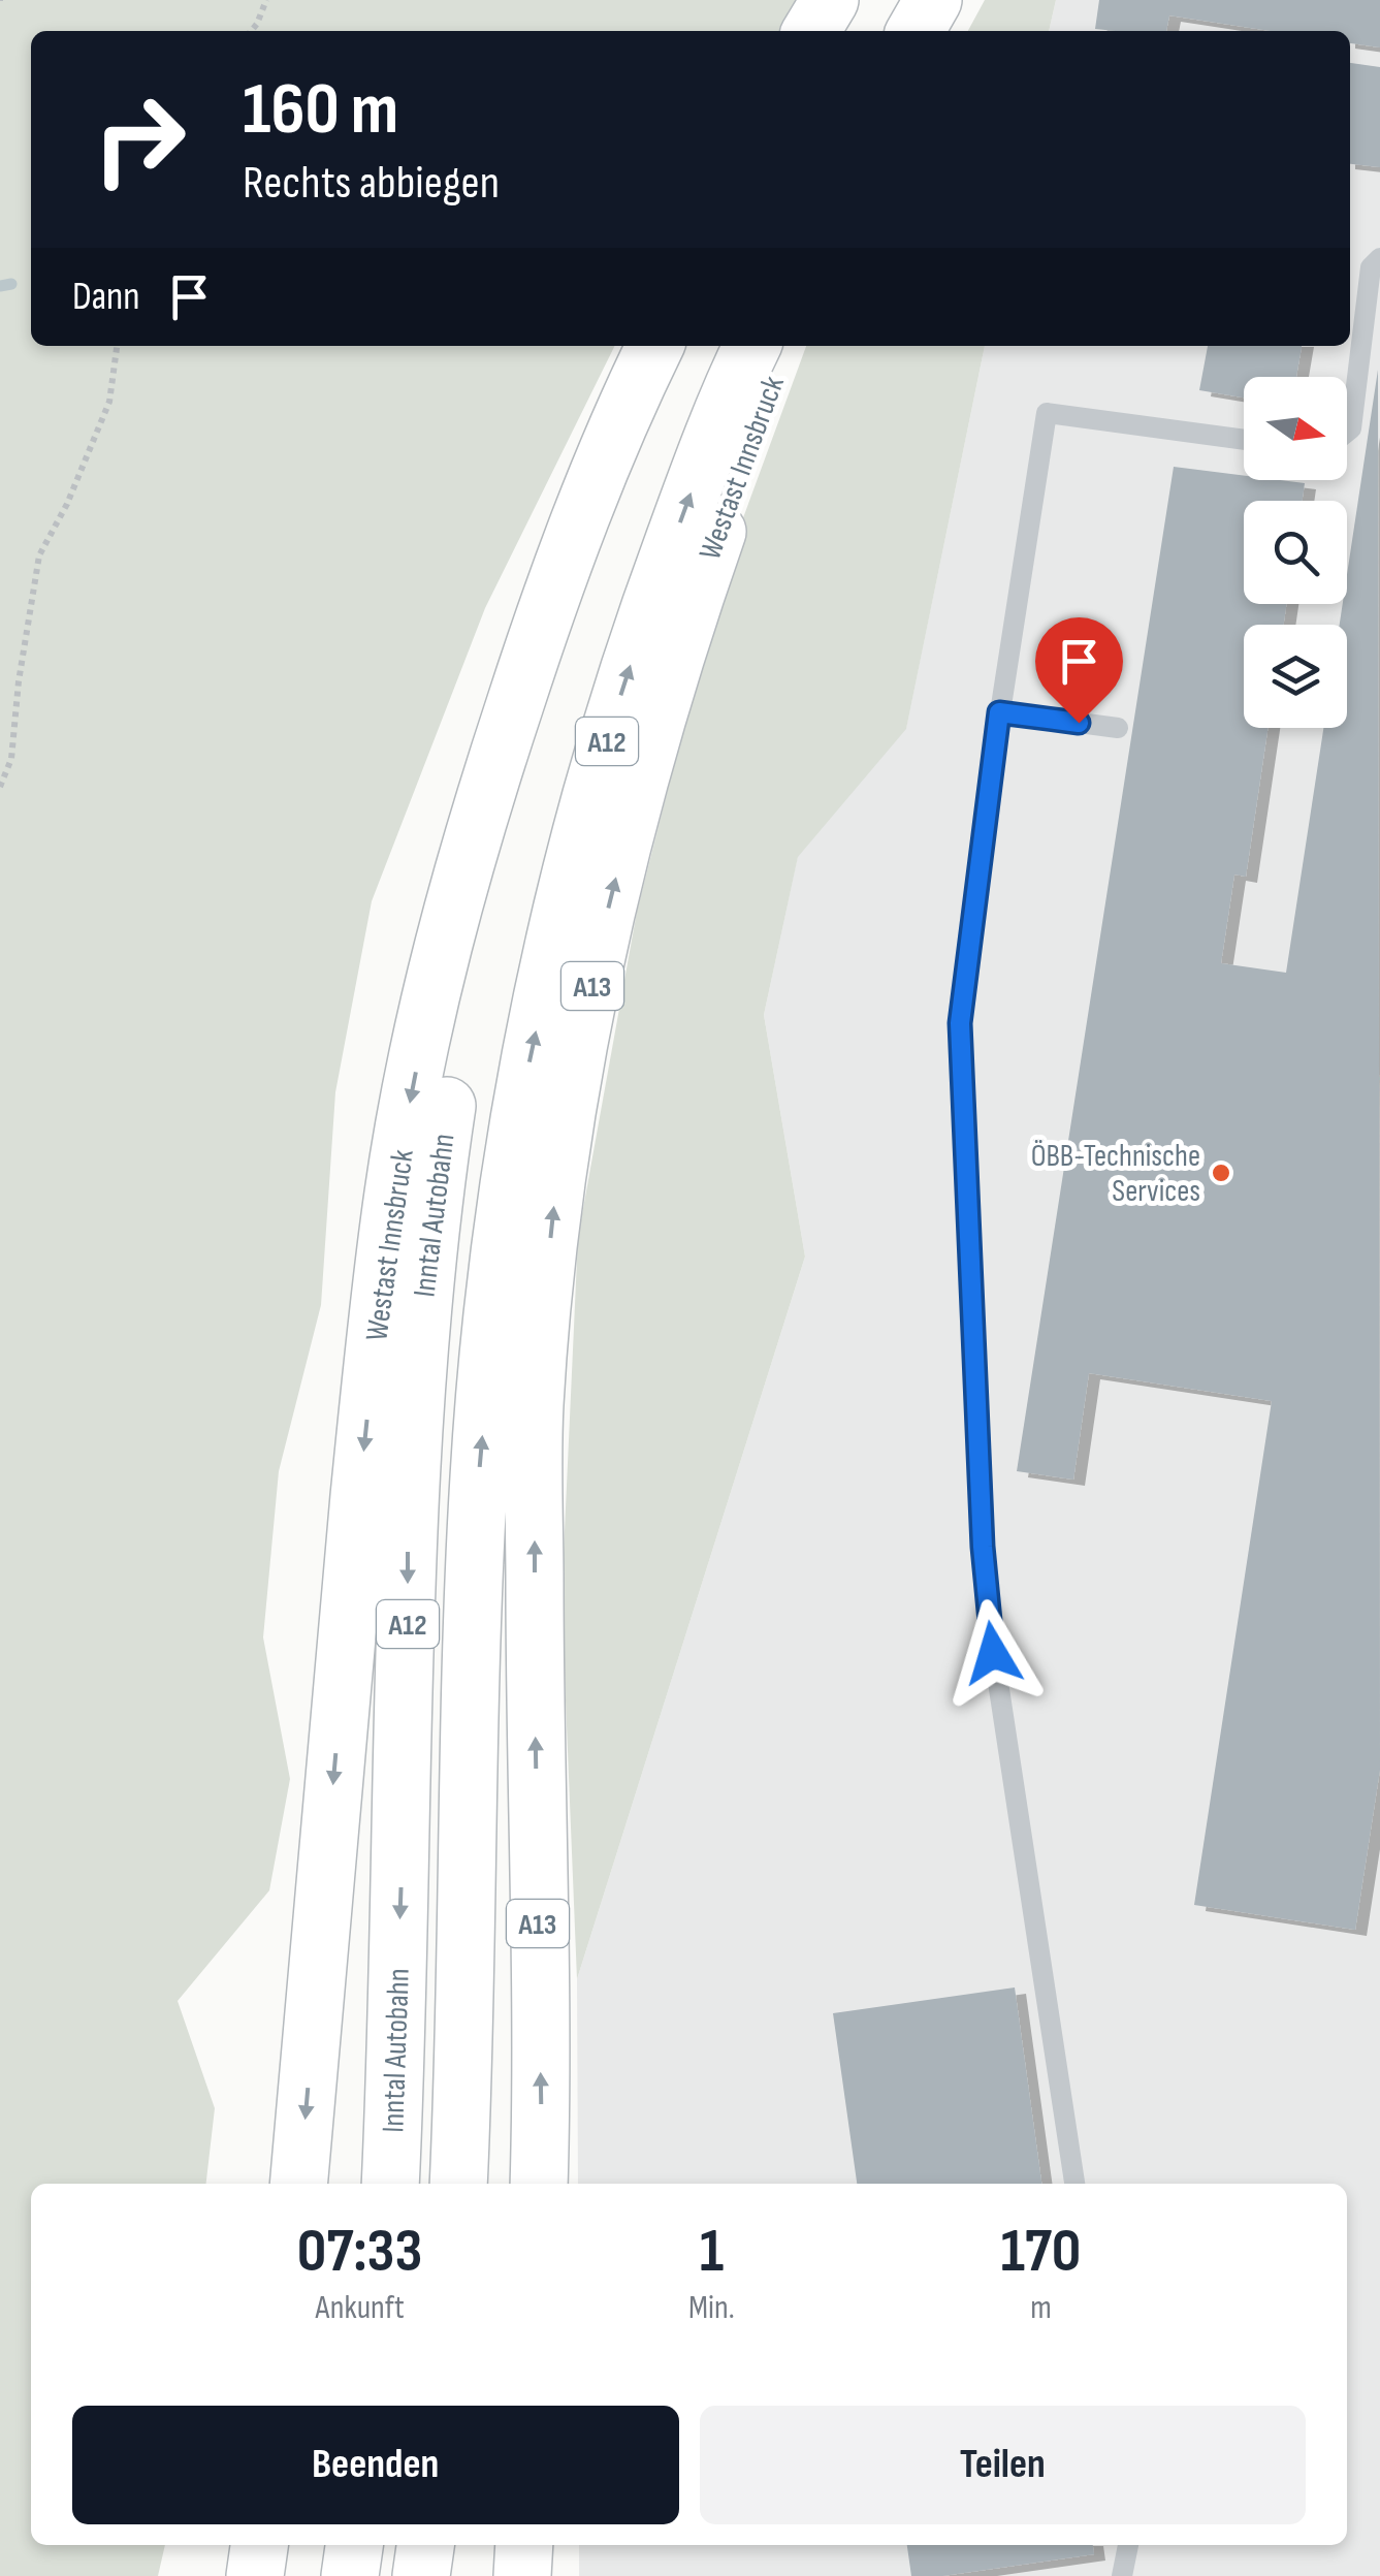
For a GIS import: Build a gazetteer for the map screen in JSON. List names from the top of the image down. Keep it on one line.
{"streets":{"highway":["Westast Innsbruck","A12","A13","Inntal Autobahn"]},"places":["ÖBB-Technische Services"],"north":"right","page":{"turn":["160 m","Rechts abbiegen"],"then":"Dann","eta":["07:33","Ankunft","1","Min.","170","m"],"buttons":["Beenden","Teilen"]}}
